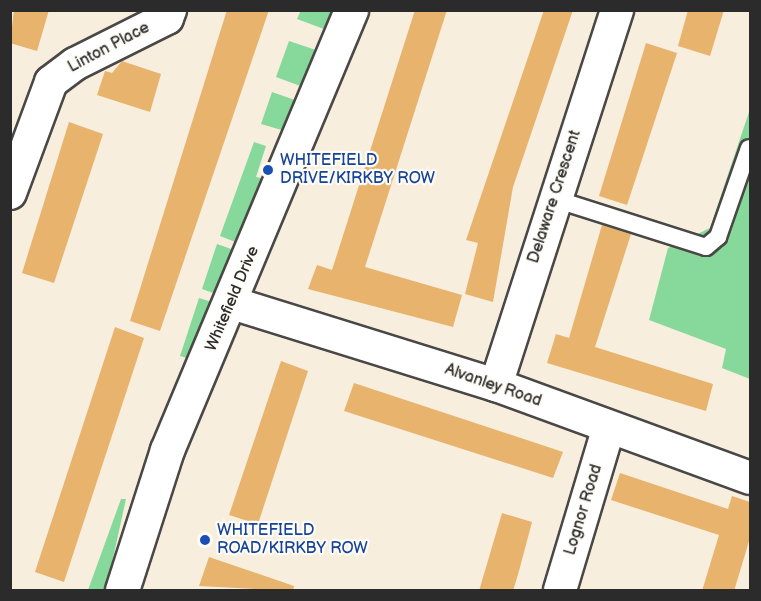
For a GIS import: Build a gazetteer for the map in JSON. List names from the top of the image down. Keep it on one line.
{"streets":{"main road":["Whitefield Drive"],"street":["Linton Place","Delaware Crescent","Alvanley Road","Lognor Road"]},"crossings":[["Delaware Crescent","Alvanley Road"],["Whitefield Drive","Alvanley Road"],["Alvanley Road","Lognor Road"]],"places":["WHITEFIELD DRIVE/KIRKBY ROW","WHITEFIELD ROAD/KIRKBY ROW"]}
